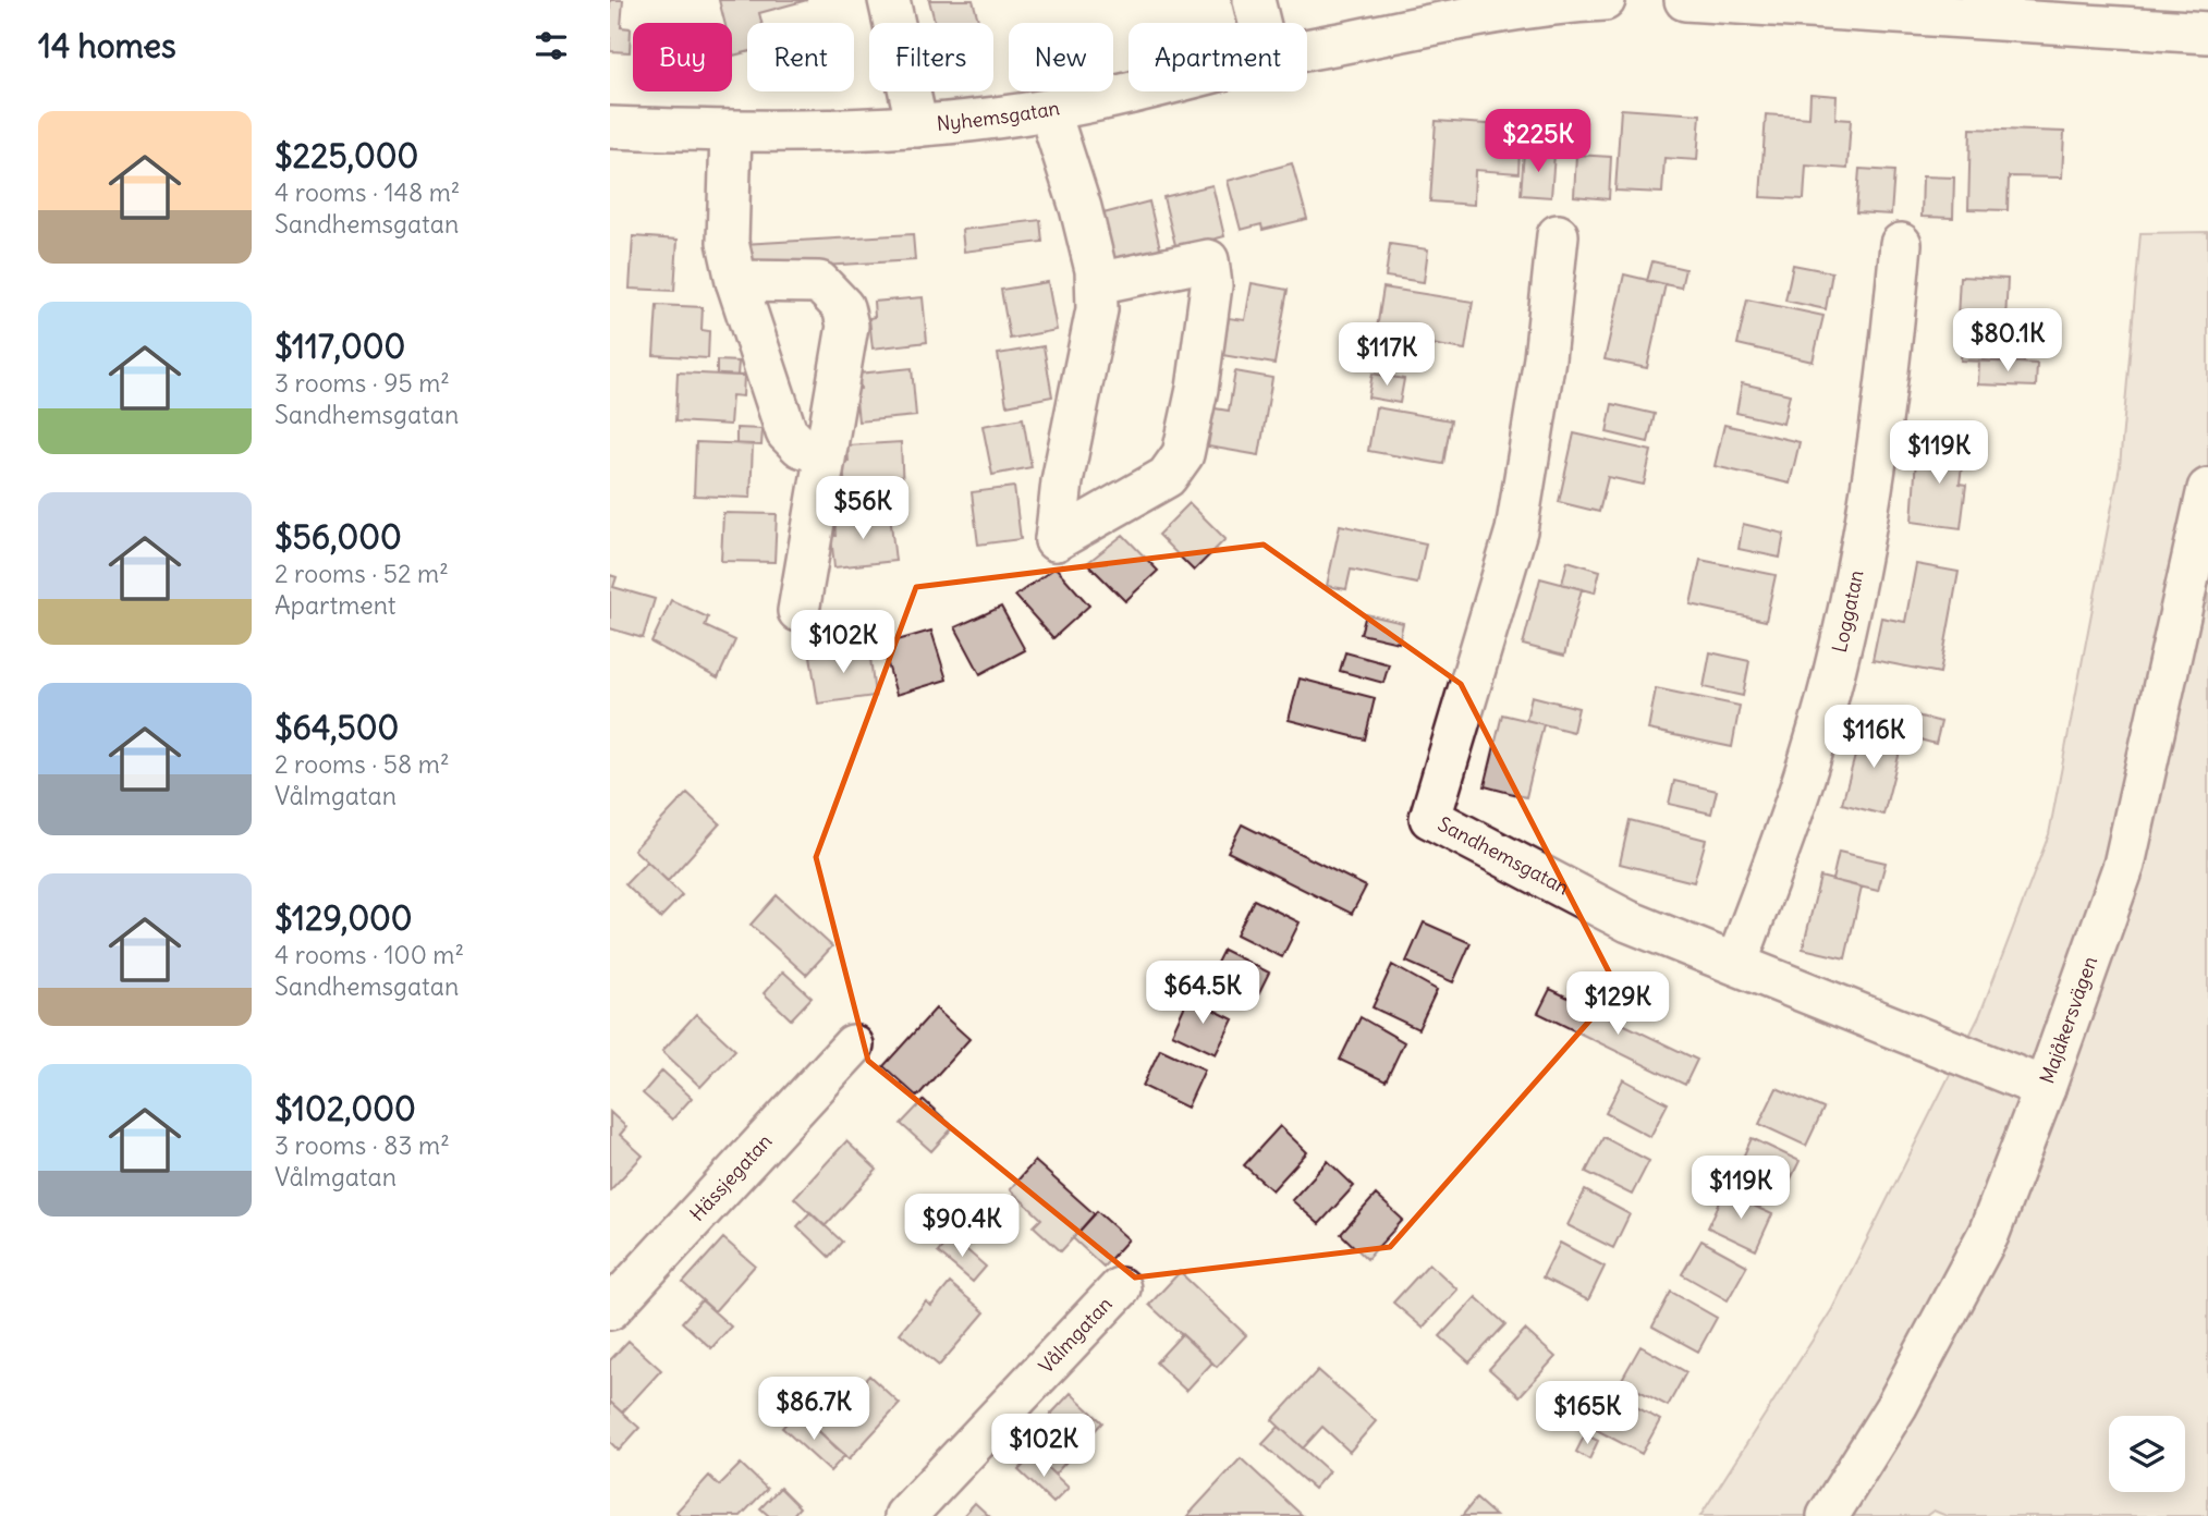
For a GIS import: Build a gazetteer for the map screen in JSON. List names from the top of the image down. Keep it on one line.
{"streets":{"street":["Nyhemsgatan","Loggatan","Sandhemsgatan","Majåkersvägen","Hässjegatan","Vålmgatan"]},"crossings":[["Loggatan","Sandhemsgatan"],["Sandhemsgatan","Majåkersvägen"]],"page":{"heading":"14 homes","chip":["Buy","Rent","Filters","New","Apartment"],"list":[{"name":"$225,000","note":"4 rooms · 148 m² · Sandhemsgatan"},{"name":"$117,000","note":"3 rooms · 95 m² · Sandhemsgatan"},{"name":"$56,000","note":"2 rooms · 52 m² · Apartment"},{"name":"$64,500","note":"2 rooms · 58 m² · Vålmgatan"},{"name":"$129,000","note":"4 rooms · 100 m² · Sandhemsgatan"},{"name":"$102,000","note":"3 rooms · 83 m² · Vålmgatan"}],"price":["$225K","$80.1K","$117K","$119K","$56K","$102K","$116K","$64.5K","$129K","$119K","$90.4K","$86.7K","$165K","$102K"]}}
